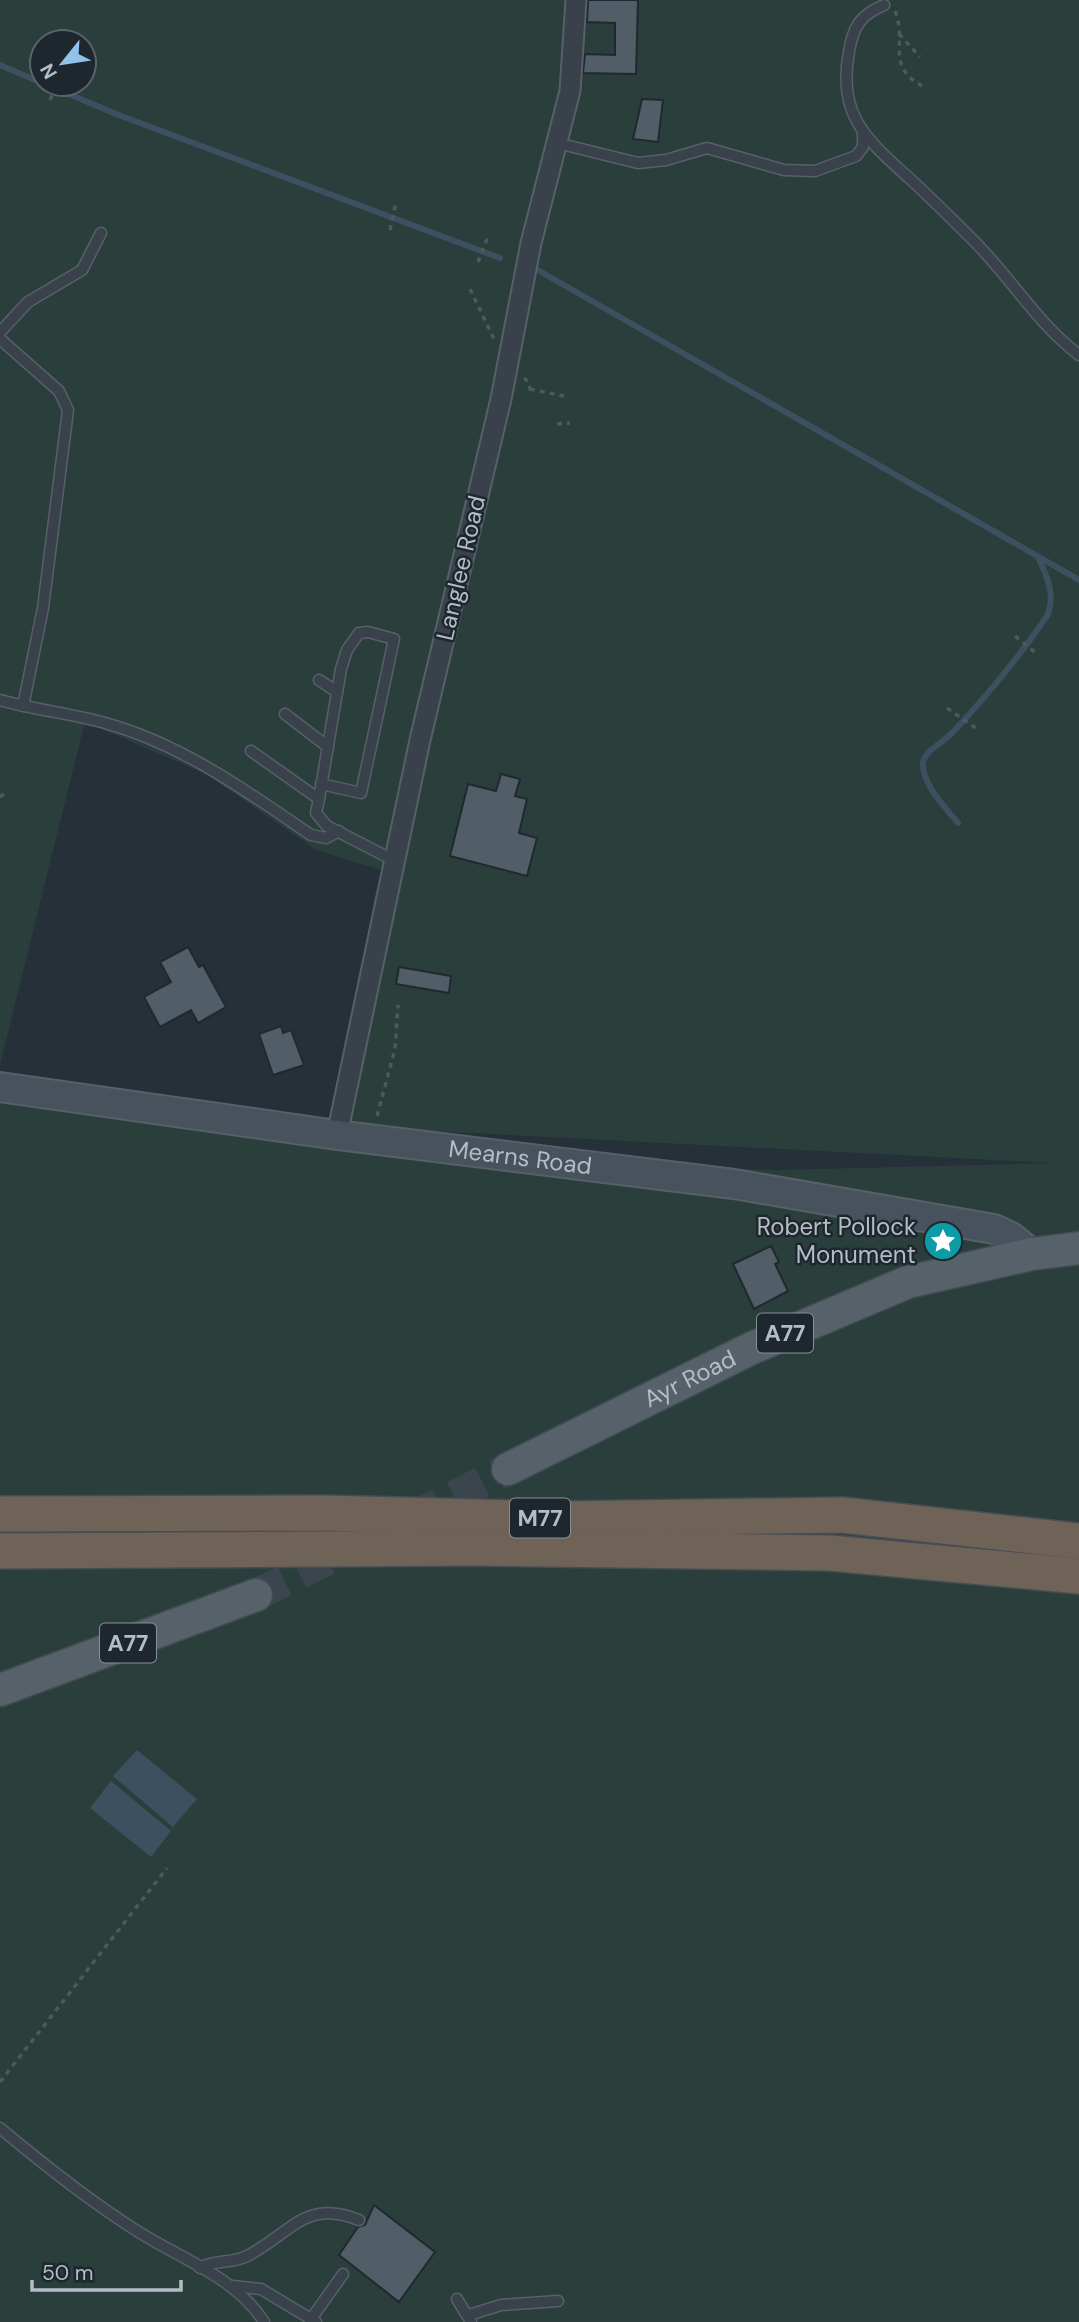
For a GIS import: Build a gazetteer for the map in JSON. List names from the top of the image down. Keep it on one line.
{"streets":{"highway":["M77"],"main road":["A77","Ayr Road"],"street":["Langlee Road","Mearns Road"]},"crossings":[["Langlee Road","Mearns Road"],["Mearns Road","Ayr Road"]],"places":{"place":["Robert Pollock Monument"]},"scale_bar":"50 m","north":"bottom left"}
